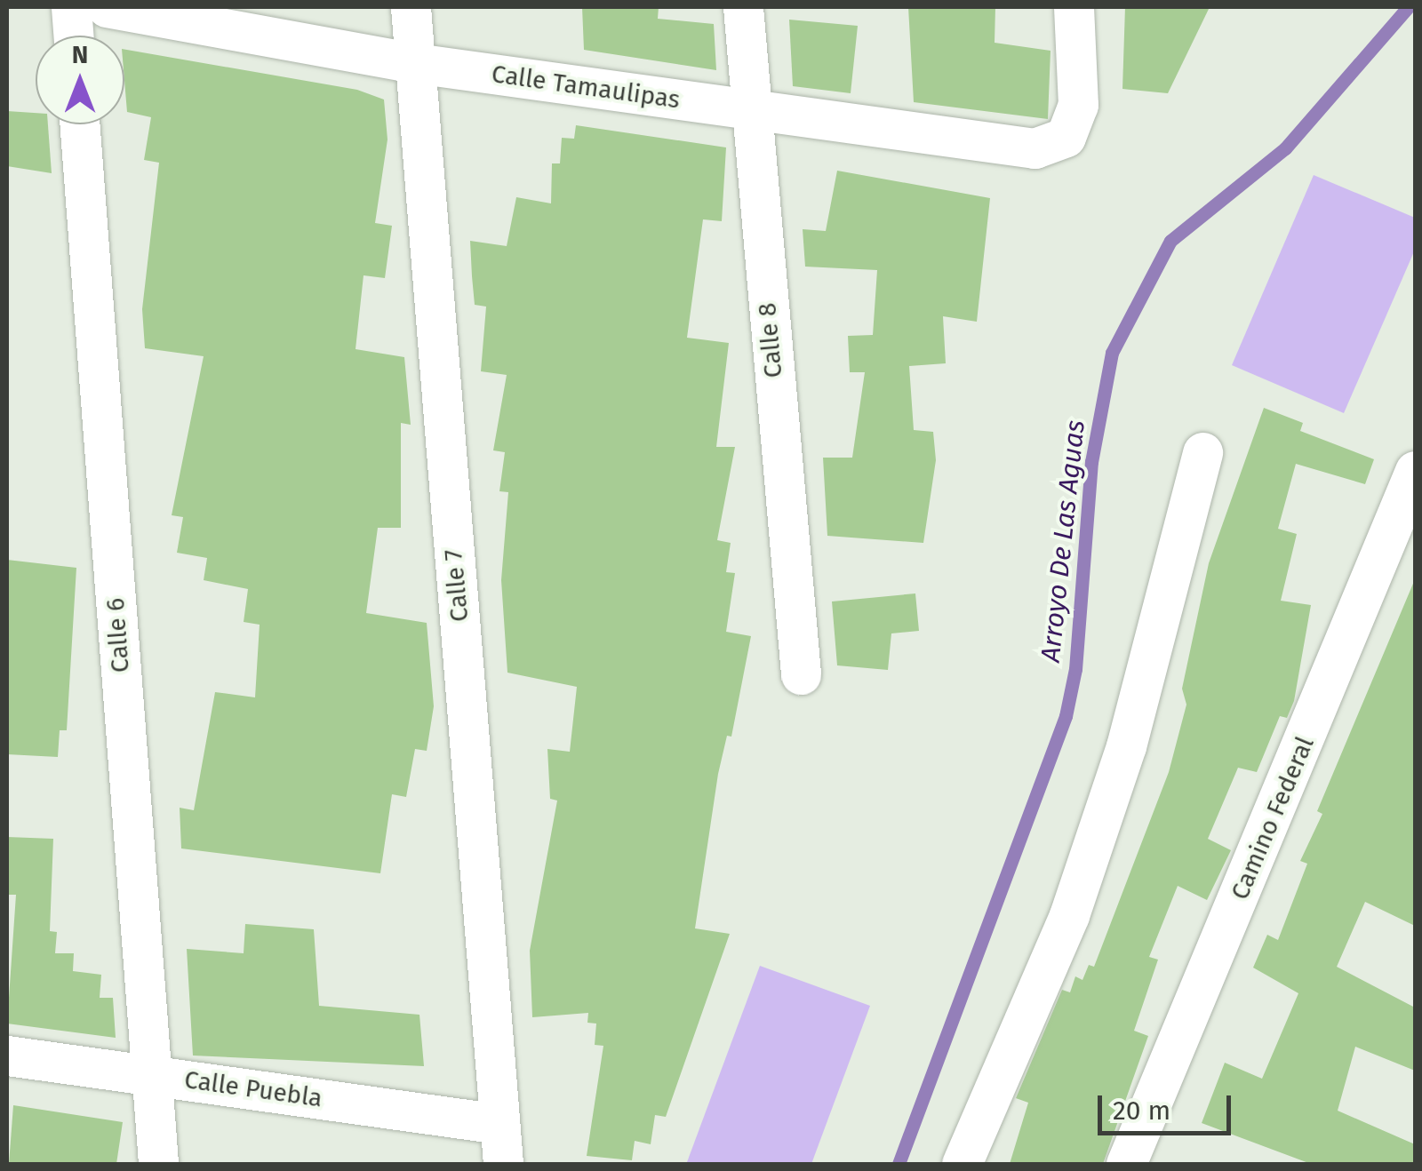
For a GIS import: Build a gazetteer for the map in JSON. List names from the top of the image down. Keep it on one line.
{"streets":{"street":["Calle Tamaulipas","Calle 8","Calle 7","Calle 6","Camino Federal","Calle Puebla"]},"crossings":[["Calle Tamaulipas","Calle 8"],["Calle Tamaulipas","Calle 7"],["Calle 7","Calle Puebla"],["Calle 6","Calle Puebla"]],"water":["Arroyo De Las Aguas"],"scale_bar":"20 m","north":"top"}
